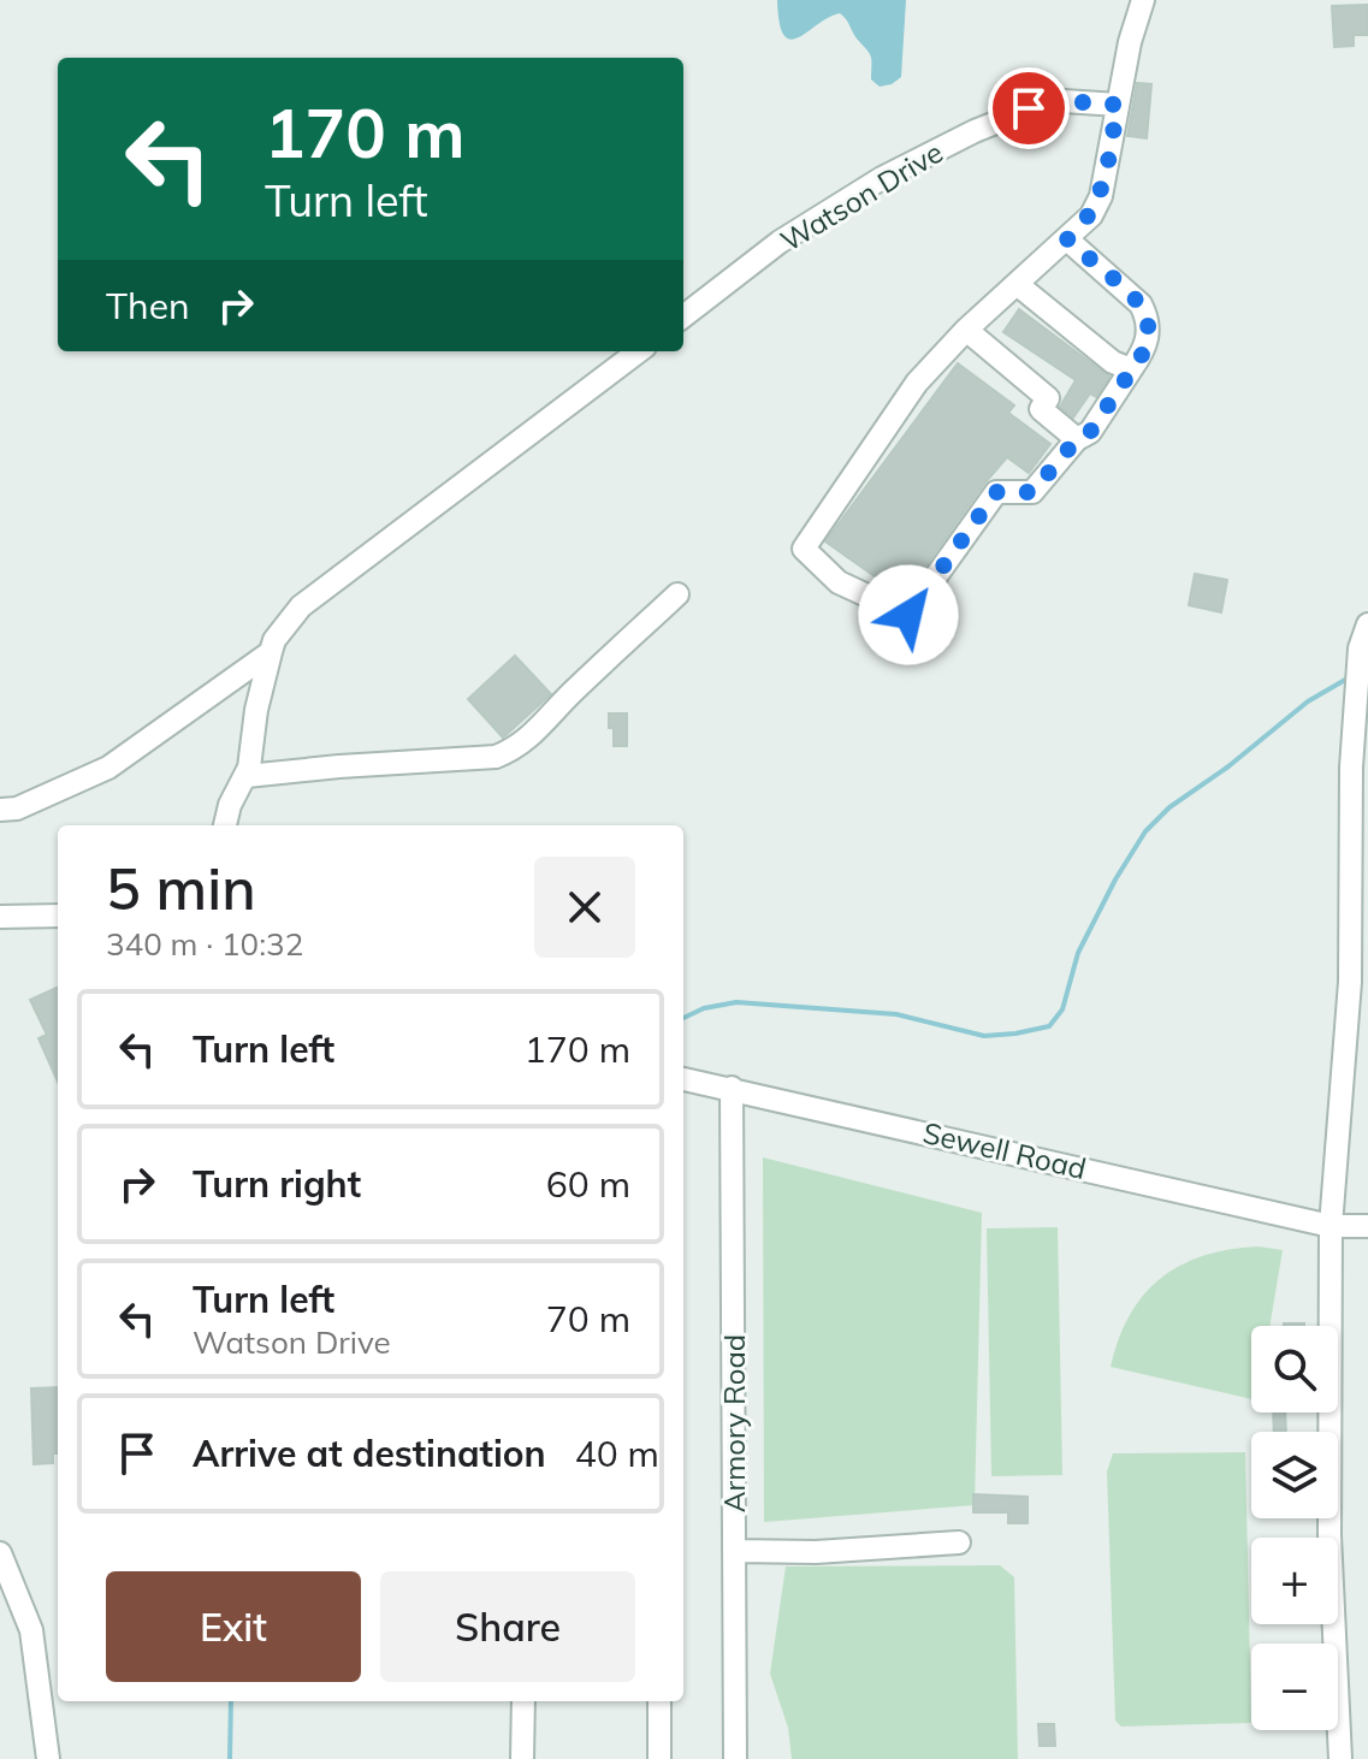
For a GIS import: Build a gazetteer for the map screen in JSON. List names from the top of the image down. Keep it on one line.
{"streets":{"street":["Watson Drive","Sewell Road","Armory Road"]},"crossings":[["Sewell Road","Armory Road"]],"page":{"turn":["170 m","Turn left"],"then":"Then","heading":["5 min","340 m · 10:32"],"list":[{"name":"Turn left","value":"170 m"},{"name":"Turn right","value":"60 m"},{"name":"Turn left","note":"Watson Drive","value":"70 m"},{"name":"Arrive at destination","value":"40 m"}],"map_buttons":["+","−"],"buttons":["Exit","Share"]}}
